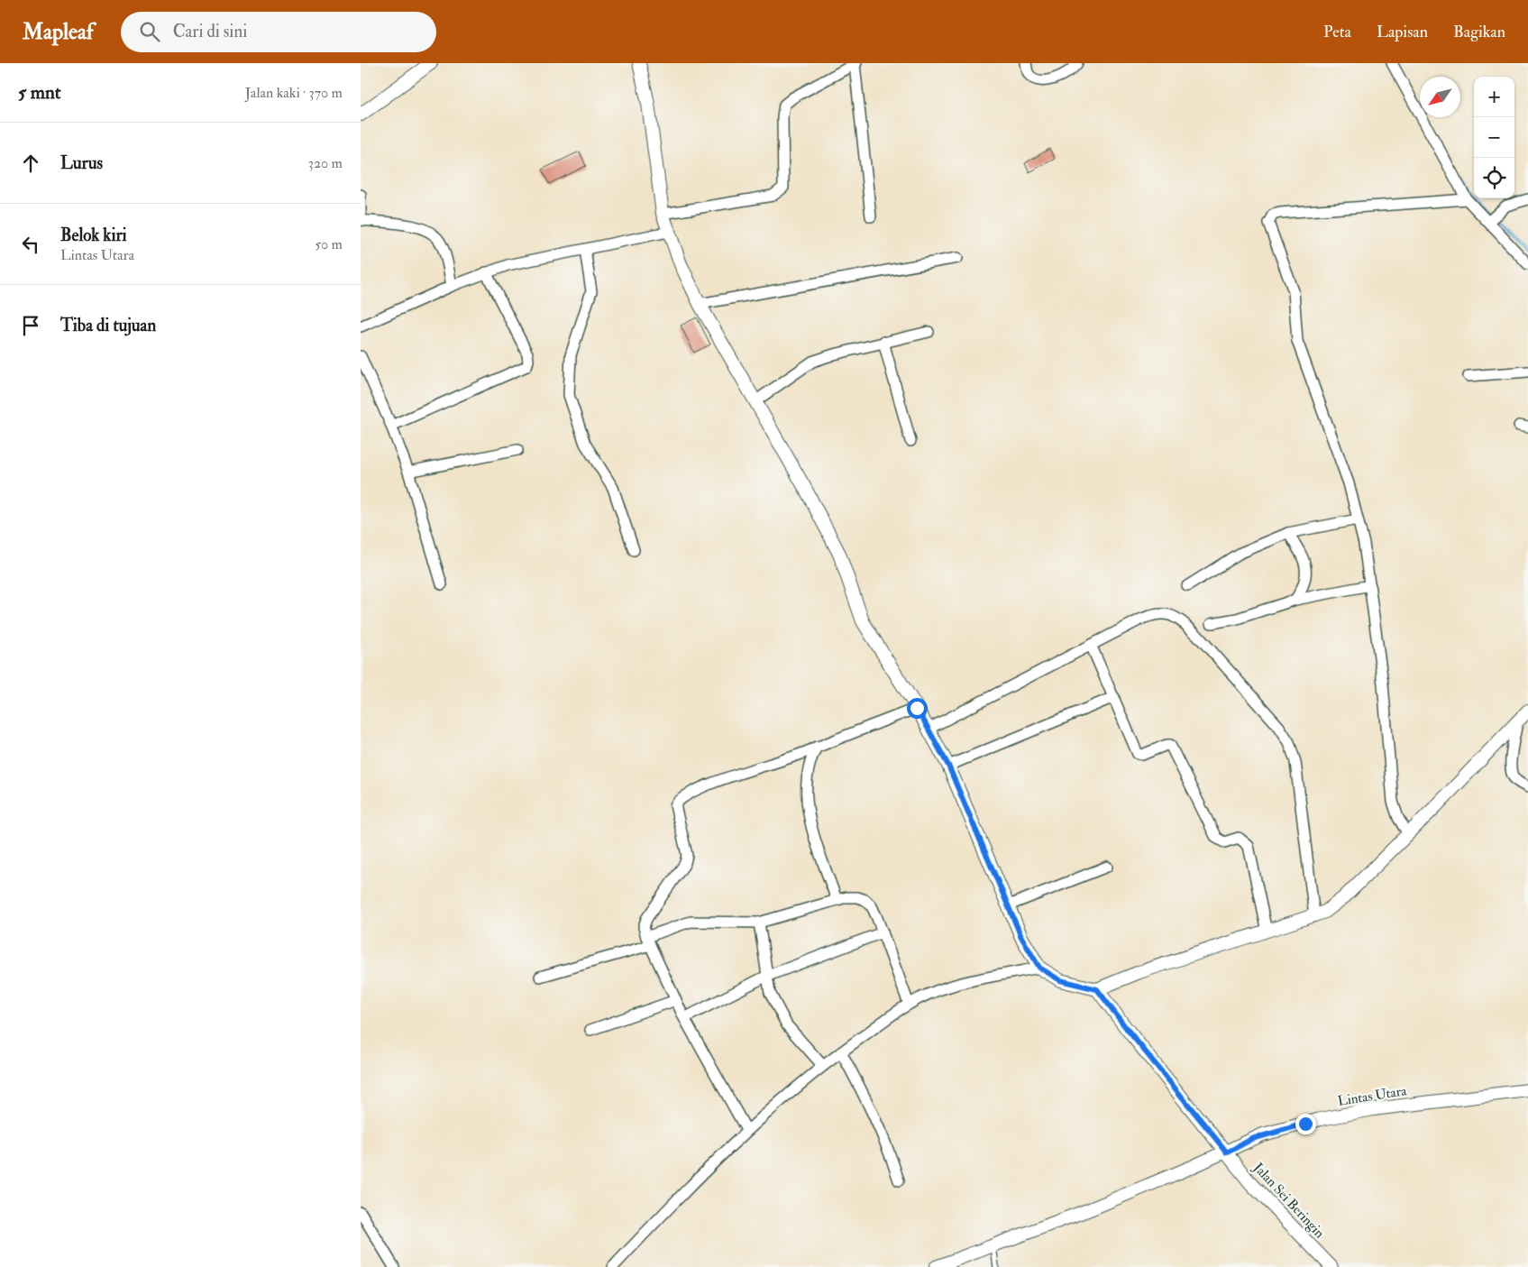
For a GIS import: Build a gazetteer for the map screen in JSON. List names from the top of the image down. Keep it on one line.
{"streets":{"street":["Lintas Utara","Jalan Sei Beringin"]},"crossings":[["Lintas Utara","Jalan Sei Beringin"]],"north":"bottom left","page":{"header":"Mapleaf","search":"Cari di sini","nav":["Peta","Lapisan","Bagikan"],"heading":["5 mnt","Jalan kaki · 370 m"],"map_buttons":["+","−"],"list":[["Lurus","320 m"],["Belok kiri","Lintas Utara","50 m"],"Tiba di tujuan"]}}
